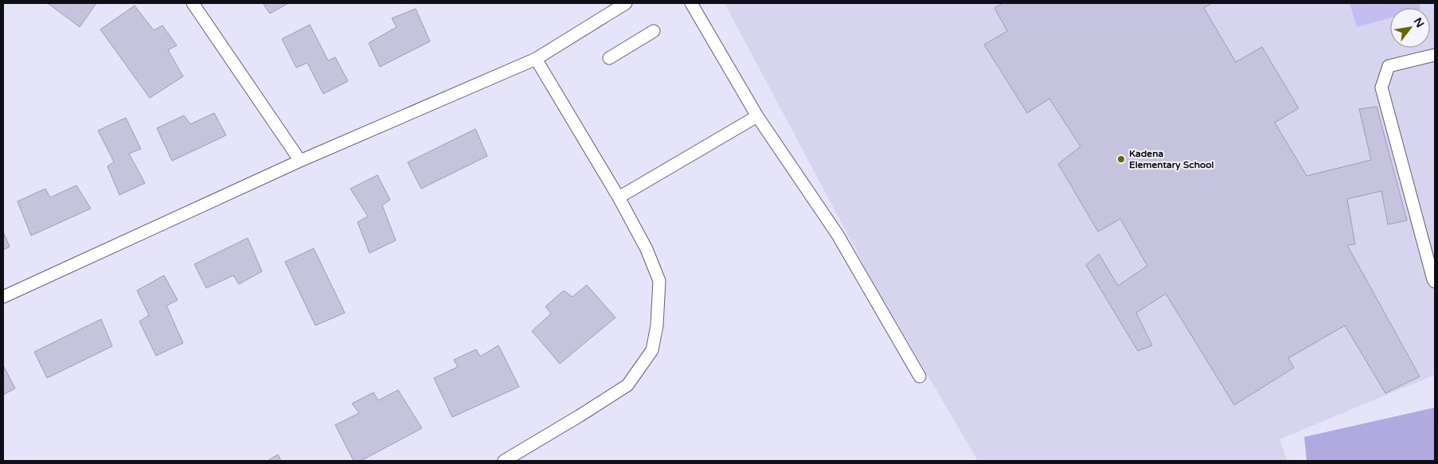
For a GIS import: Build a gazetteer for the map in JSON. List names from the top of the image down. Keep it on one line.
{"places":["Kadena Elementary School"],"north":"top right"}
